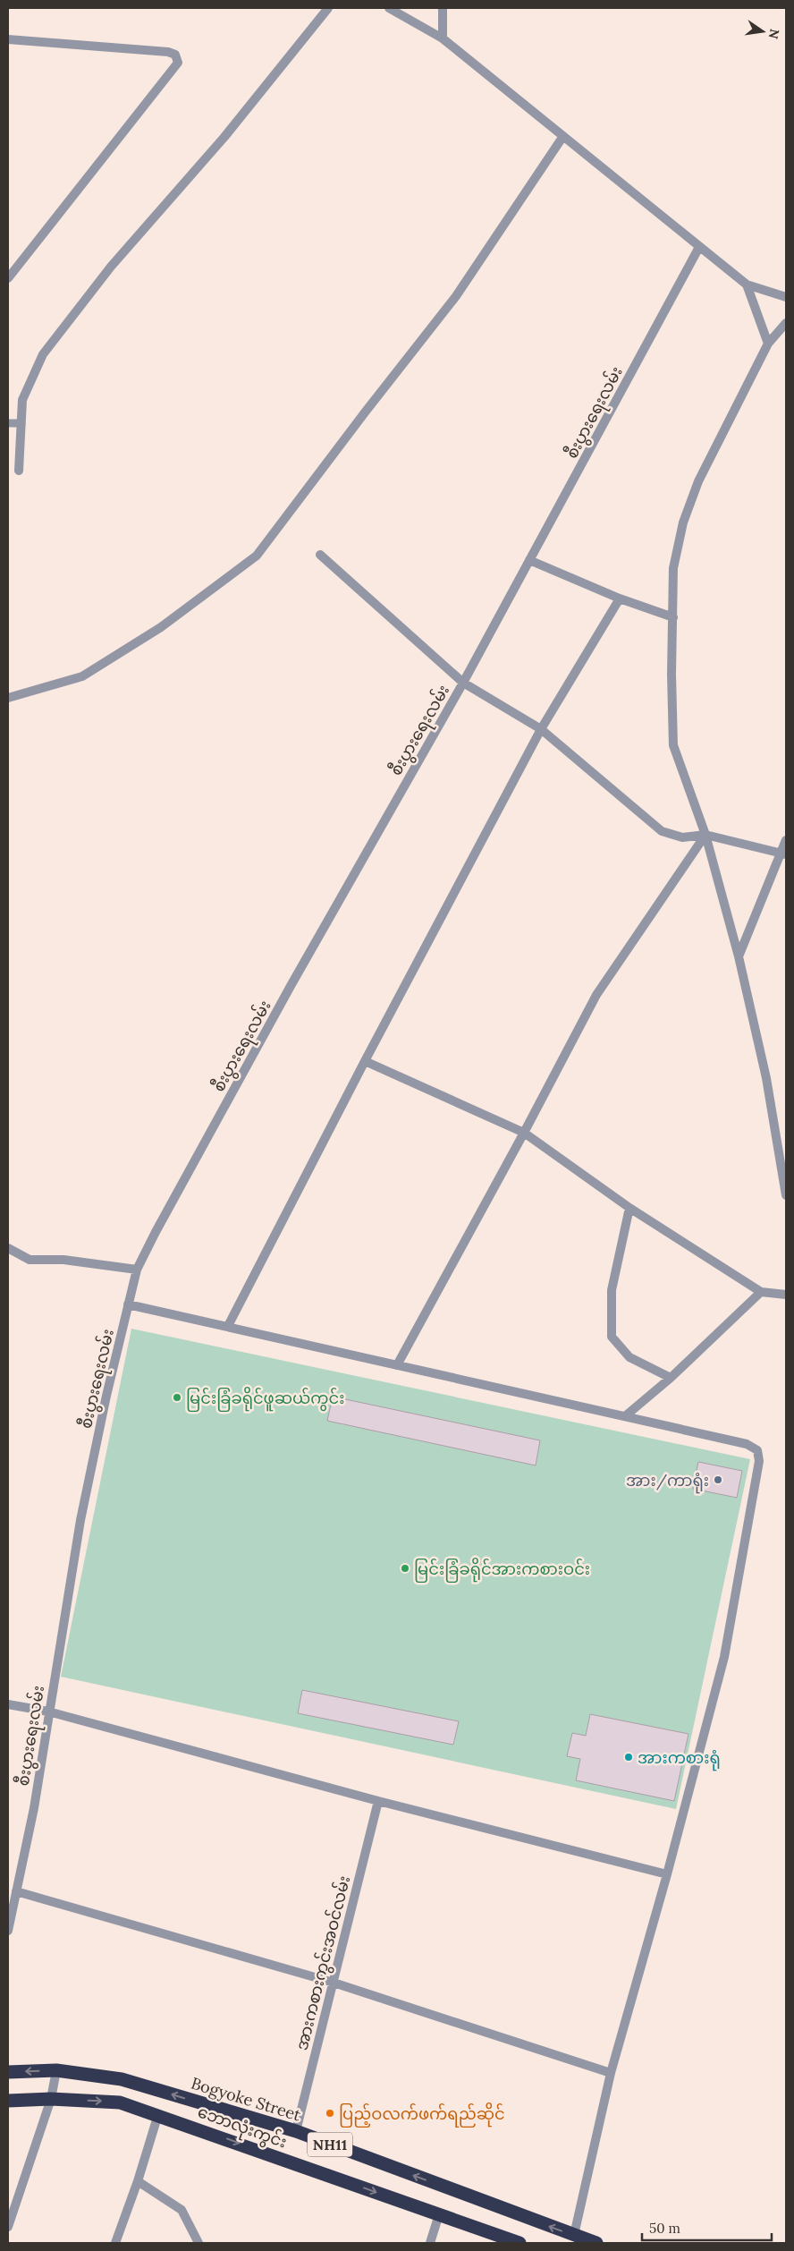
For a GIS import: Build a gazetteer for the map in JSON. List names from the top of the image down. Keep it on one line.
{"streets":{"highway":["Bogyoke Street","ဘောလုံးကွင်း","NH11"],"street":["စီးပွားရေးလမ်း","အားကစားကွင်းအဝင်လမ်း"]},"crossings":[["အားကစားကွင်းအဝင်လမ်း","Bogyoke Street"],["Bogyoke Street","NH11"],["ဘောလုံးကွင်း","NH11"]],"one_way":["Bogyoke Street","ဘောလုံးကွင်း"],"places":["မြင်းခြံခရိုင်ဖူဆယ်ကွင်း","အား/ကာရုံး","မြင်းခြံခရိုင်အားကစားဝင်း","အားကစားရုံ","ပြည့်ဝလက်ဖက်ရည်ဆိုင်"],"scale_bar":"50 m","north":"right"}
